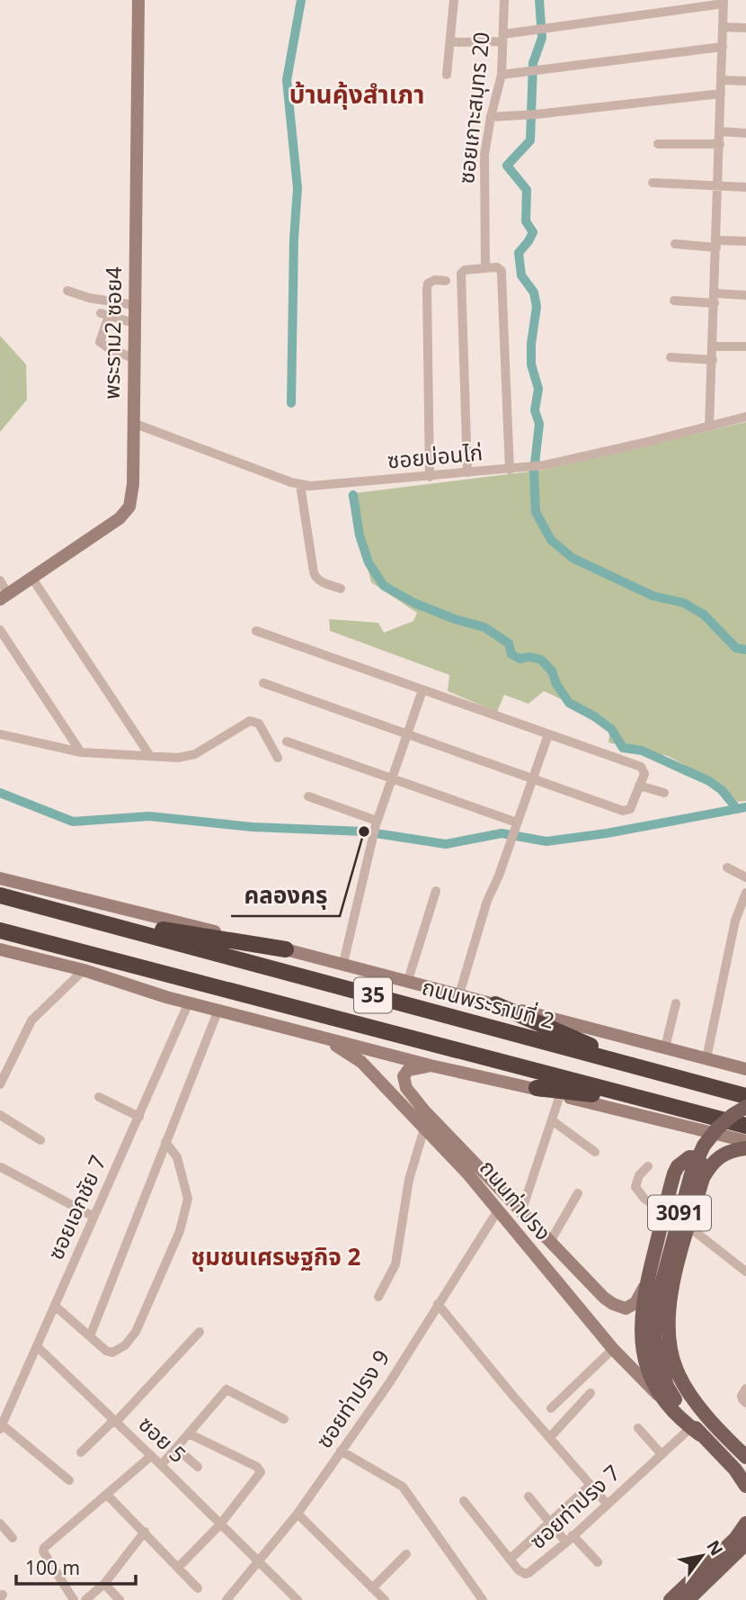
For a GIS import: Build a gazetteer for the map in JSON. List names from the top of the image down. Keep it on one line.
{"streets":{"highway":["35","ถนนพระรามที่ 2"],"main road":["ถนนท่าปรง","3091"],"street":["ซอยเกาะสมุทร 20","พระราม2 ซอย4","ซอยบ่อนไก่","ซอยเอกชัย 7","ซอยท่าปรง 9","ซอย 5","ซอยท่าปรง 7"]},"crossings":[["พระราม2 ซอย4","ซอยบ่อนไก่"],["35","ถนนท่าปรง"],["35","ซอยเอกชัย 7"],["ถนนท่าปรง","3091"],["ถนนท่าปรง","ซอยท่าปรง 9"],["ถนนท่าปรง","ซอยท่าปรง 7"],["ซอยเอกชัย 7","ซอย 5"],["3091","ซอยท่าปรง 7"],["ซอยท่าปรง 9","ซอย 5"]],"districts":["บ้านคุ้งสำเภา","ชุมชนเศรษฐกิจ 2"],"places":["คลองครุ"],"scale_bar":"100 m","north":"top right"}
